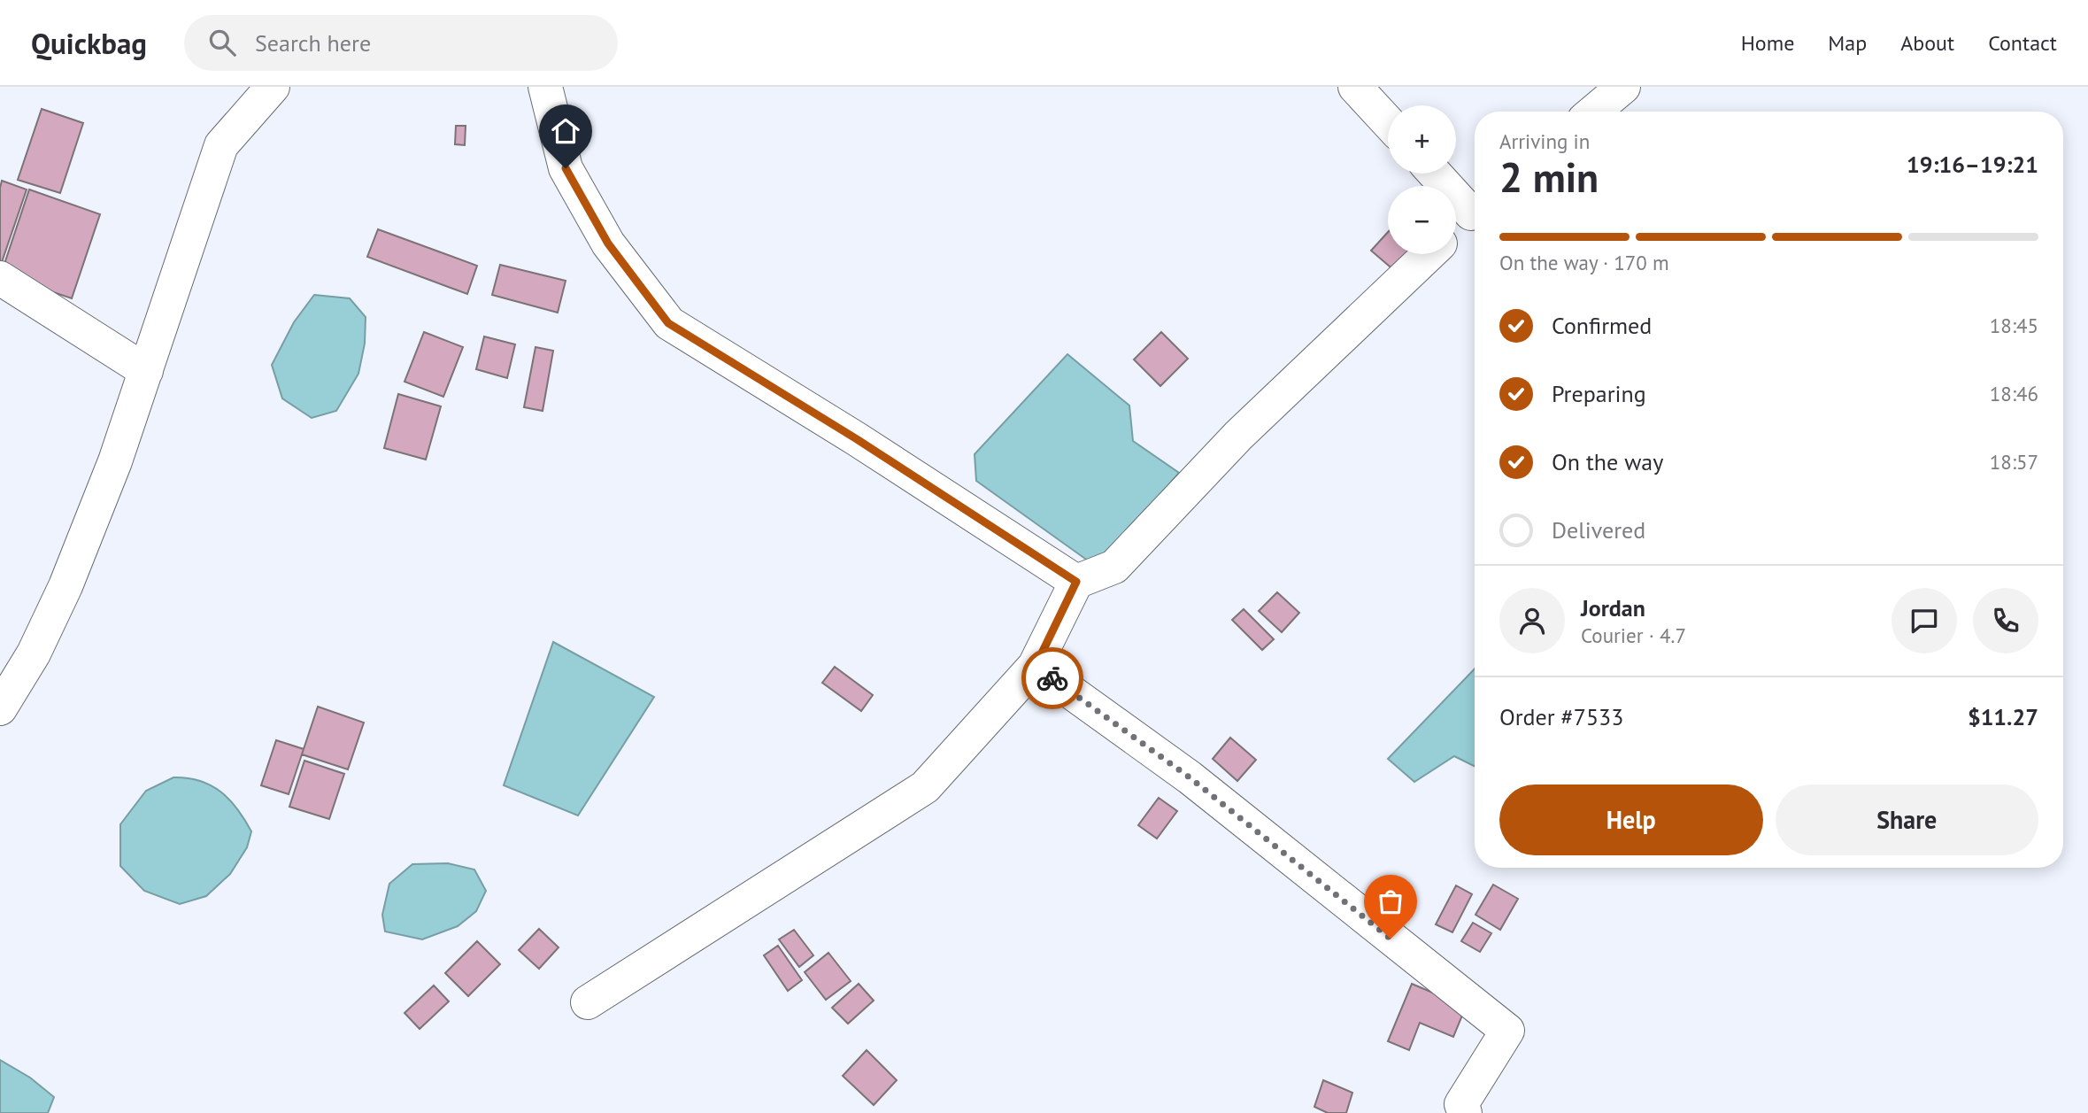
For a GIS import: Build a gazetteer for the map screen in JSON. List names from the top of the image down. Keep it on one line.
{"page":{"header":"Quickbag","search":"Search here","nav":["Home","Map","About","Contact"],"map_buttons":["+","−"],"heading":["2 min","Arriving in","19:16–19:21"],"panel":["Jordan","Courier · 4.7","Order #7533","$11.27"],"bar":"On the way · 170 m","list":[["Confirmed","18:45"],["Preparing","18:46"],["On the way","18:57"],"Delivered"],"buttons":["Help","Share"]}}
